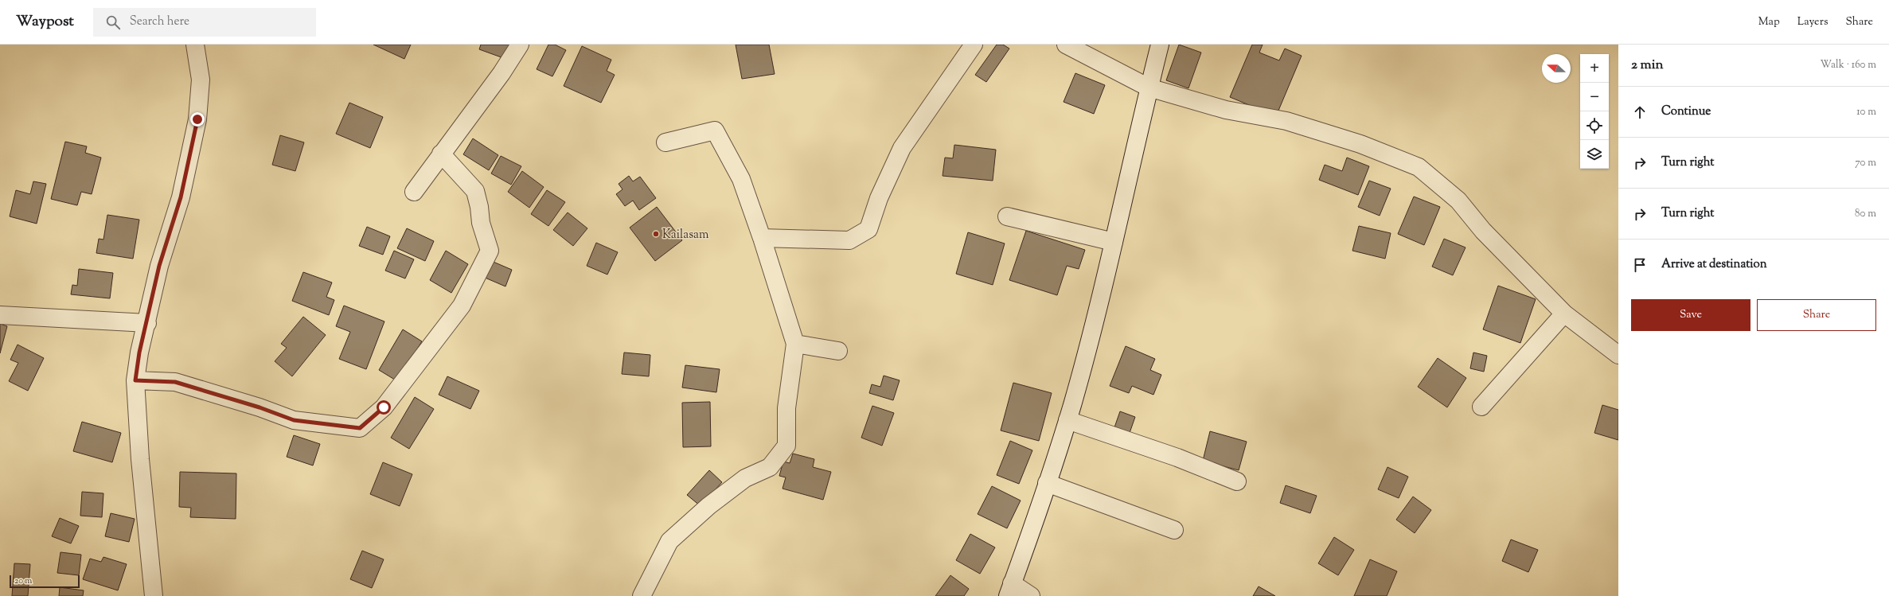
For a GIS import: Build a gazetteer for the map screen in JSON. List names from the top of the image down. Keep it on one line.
{"places":["Kailasam"],"scale_bar":"20 m","north":"left","page":{"header":"Waypost","search":"Search here","nav":["Map","Layers","Share"],"heading":["2 min","Walk · 160 m"],"map_buttons":["+","−"],"list":[["Continue","10 m"],["Turn right","70 m"],["Turn right","80 m"],"Arrive at destination"],"buttons":["Save","Share"],"scale":"20 m"}}
